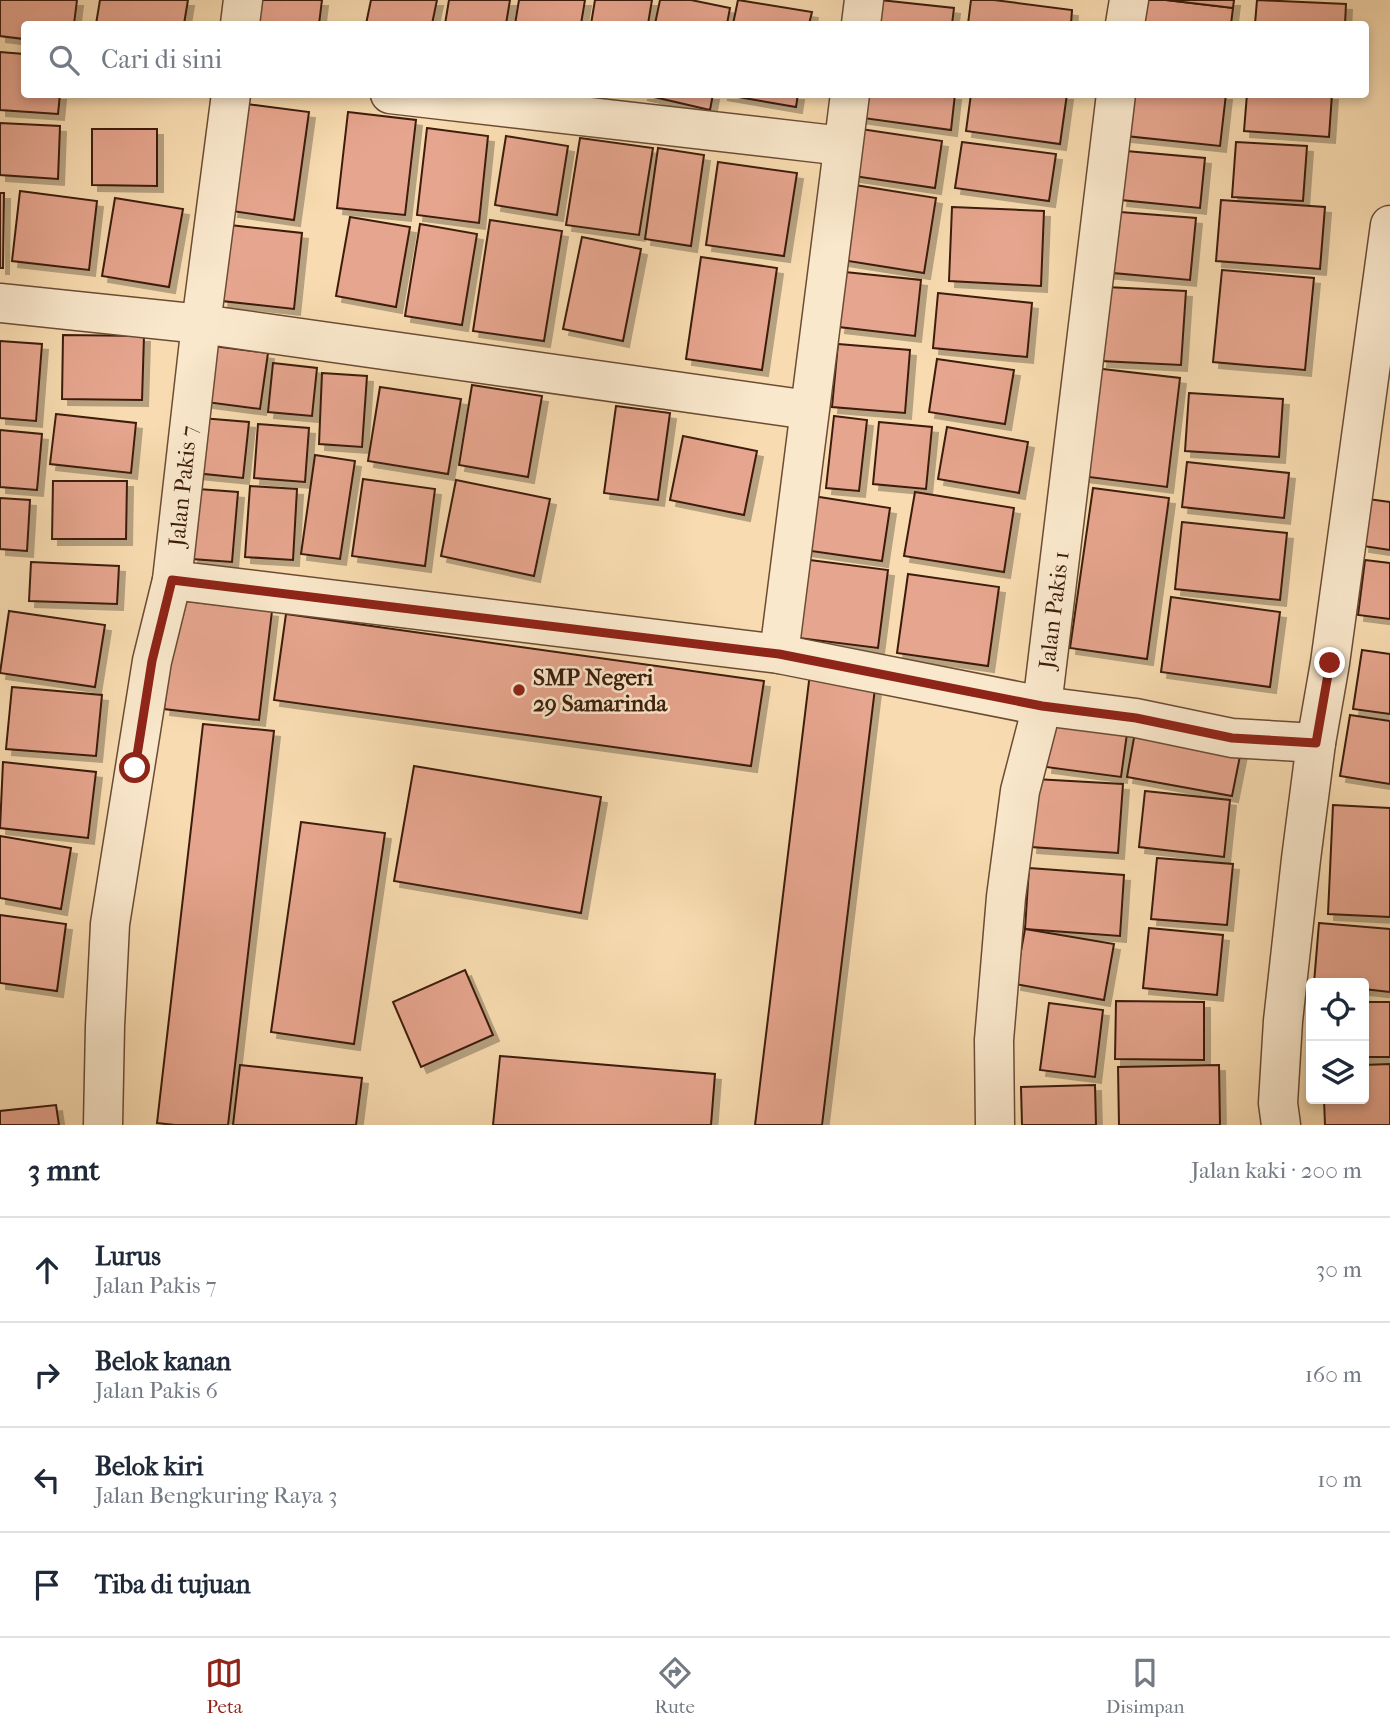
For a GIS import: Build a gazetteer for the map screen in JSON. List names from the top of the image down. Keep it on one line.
{"streets":{"street":["Jalan Pakis 7","Jalan Pakis 1"]},"places":["SMP Negeri 29 Samarinda"],"page":{"search":"Cari di sini","heading":["3 mnt","Jalan kaki · 200 m"],"list":[["Lurus","Jalan Pakis 7","30 m"],["Belok kanan","Jalan Pakis 6","160 m"],["Belok kiri","Jalan Bengkuring Raya 3","10 m"],"Tiba di tujuan"],"nav":["Peta","Rute","Disimpan"]}}
